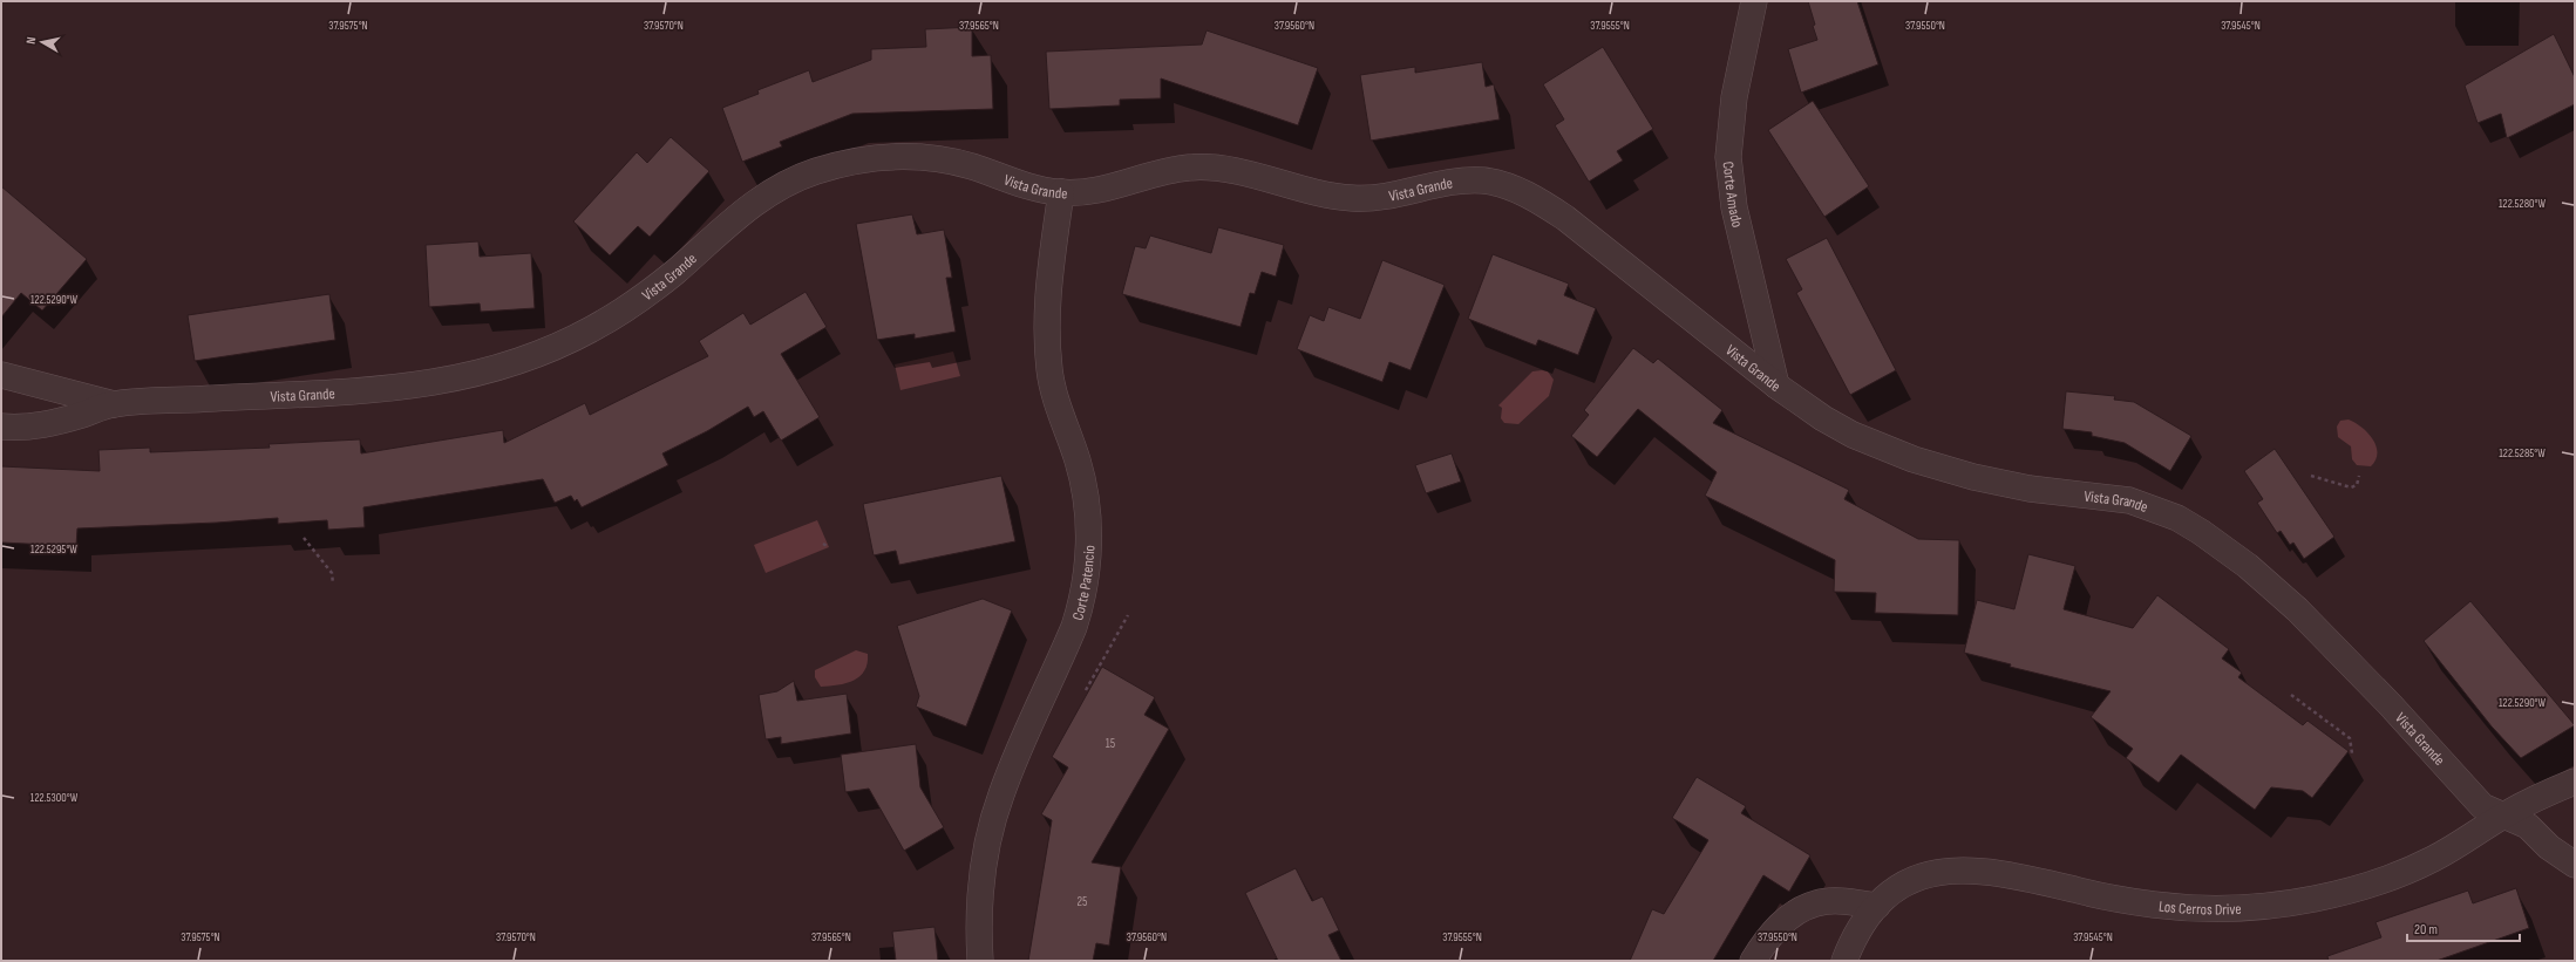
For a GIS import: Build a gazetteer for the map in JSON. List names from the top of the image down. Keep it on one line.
{"streets":{"street":["Vista Grande","Corte Amado","Corte Patencio","Los Cerros Drive"]},"crossings":[["Vista Grande","Corte Amado"],["Vista Grande","Corte Patencio"],["Vista Grande","Los Cerros Drive"]],"house_numbers":["15","25"],"scale_bar":"20 m","north":"left","coordinates":["37.9575°N","37.9570°N","37.9565°N","37.9560°N","37.9555°N","37.9550°N","37.9545°N","122.5280°W","122.5290°W","122.5285°W","122.5295°W","122.5300°W"]}
